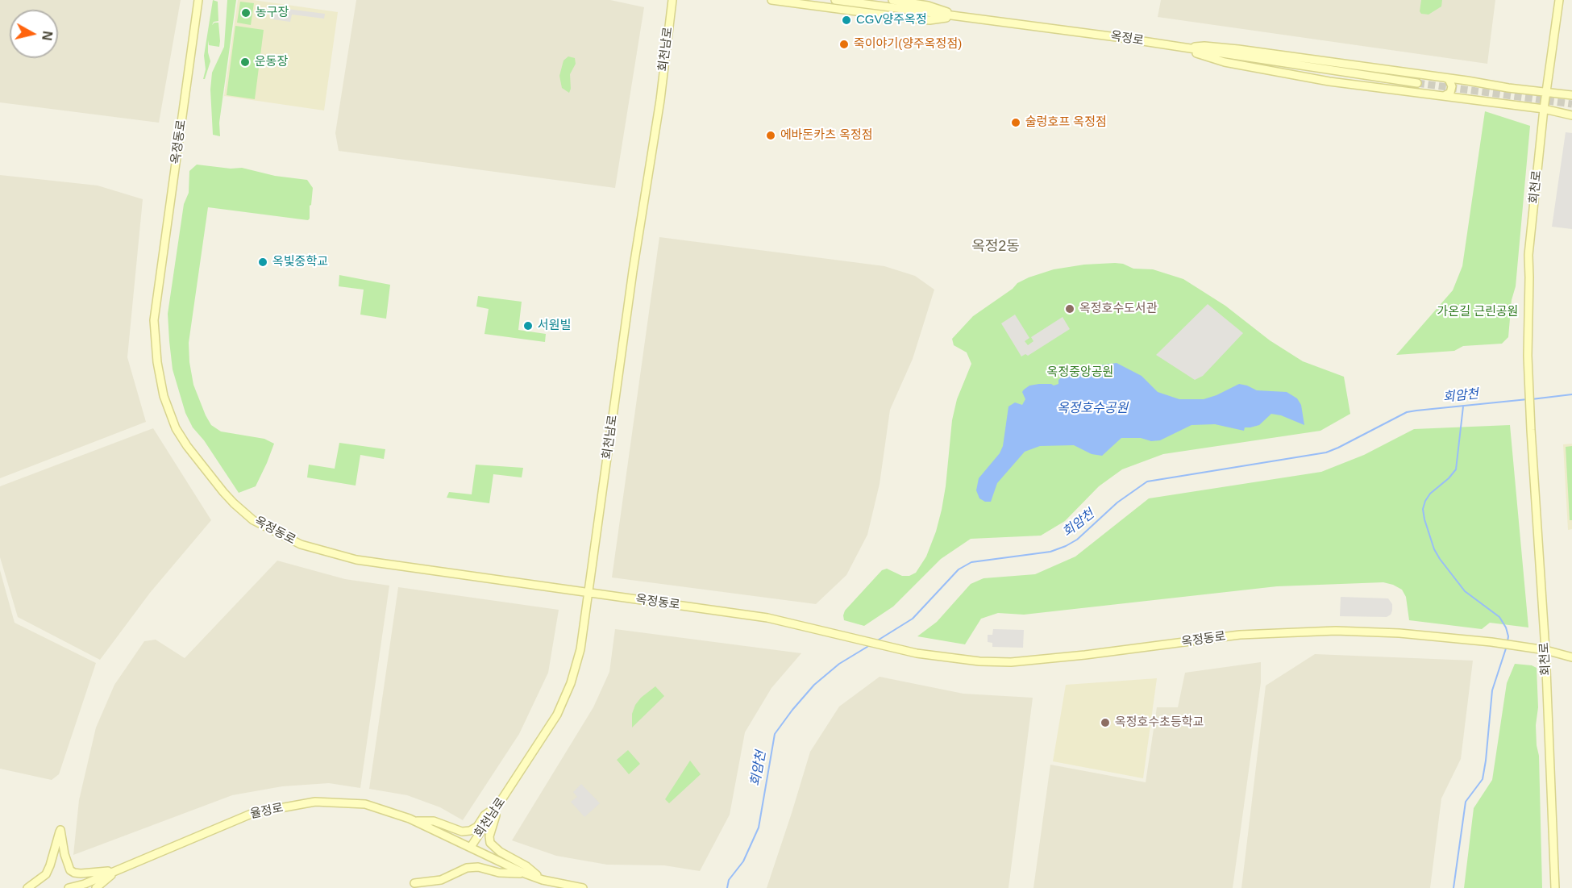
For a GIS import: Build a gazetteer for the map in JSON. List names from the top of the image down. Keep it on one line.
{"streets":{"main road":["옥정로","회천남로","옥정동로","회천로","율정로"]},"crossings":[["회천남로","옥정동로"],["회천남로","율정로"],["옥정동로","회천로"]],"districts":["옥정2동"],"water":["회암천","옥정호수공원"],"parks":["가온길 근린공원","옥정중앙공원"],"places":["농구장","CGV양주옥정","죽이야기(양주옥정점)","운동장","술렁호프 옥정점","에바돈카츠 옥정점","옥빛중학교","옥정호수도서관","서원빌","옥정호수초등학교"],"north":"right"}
